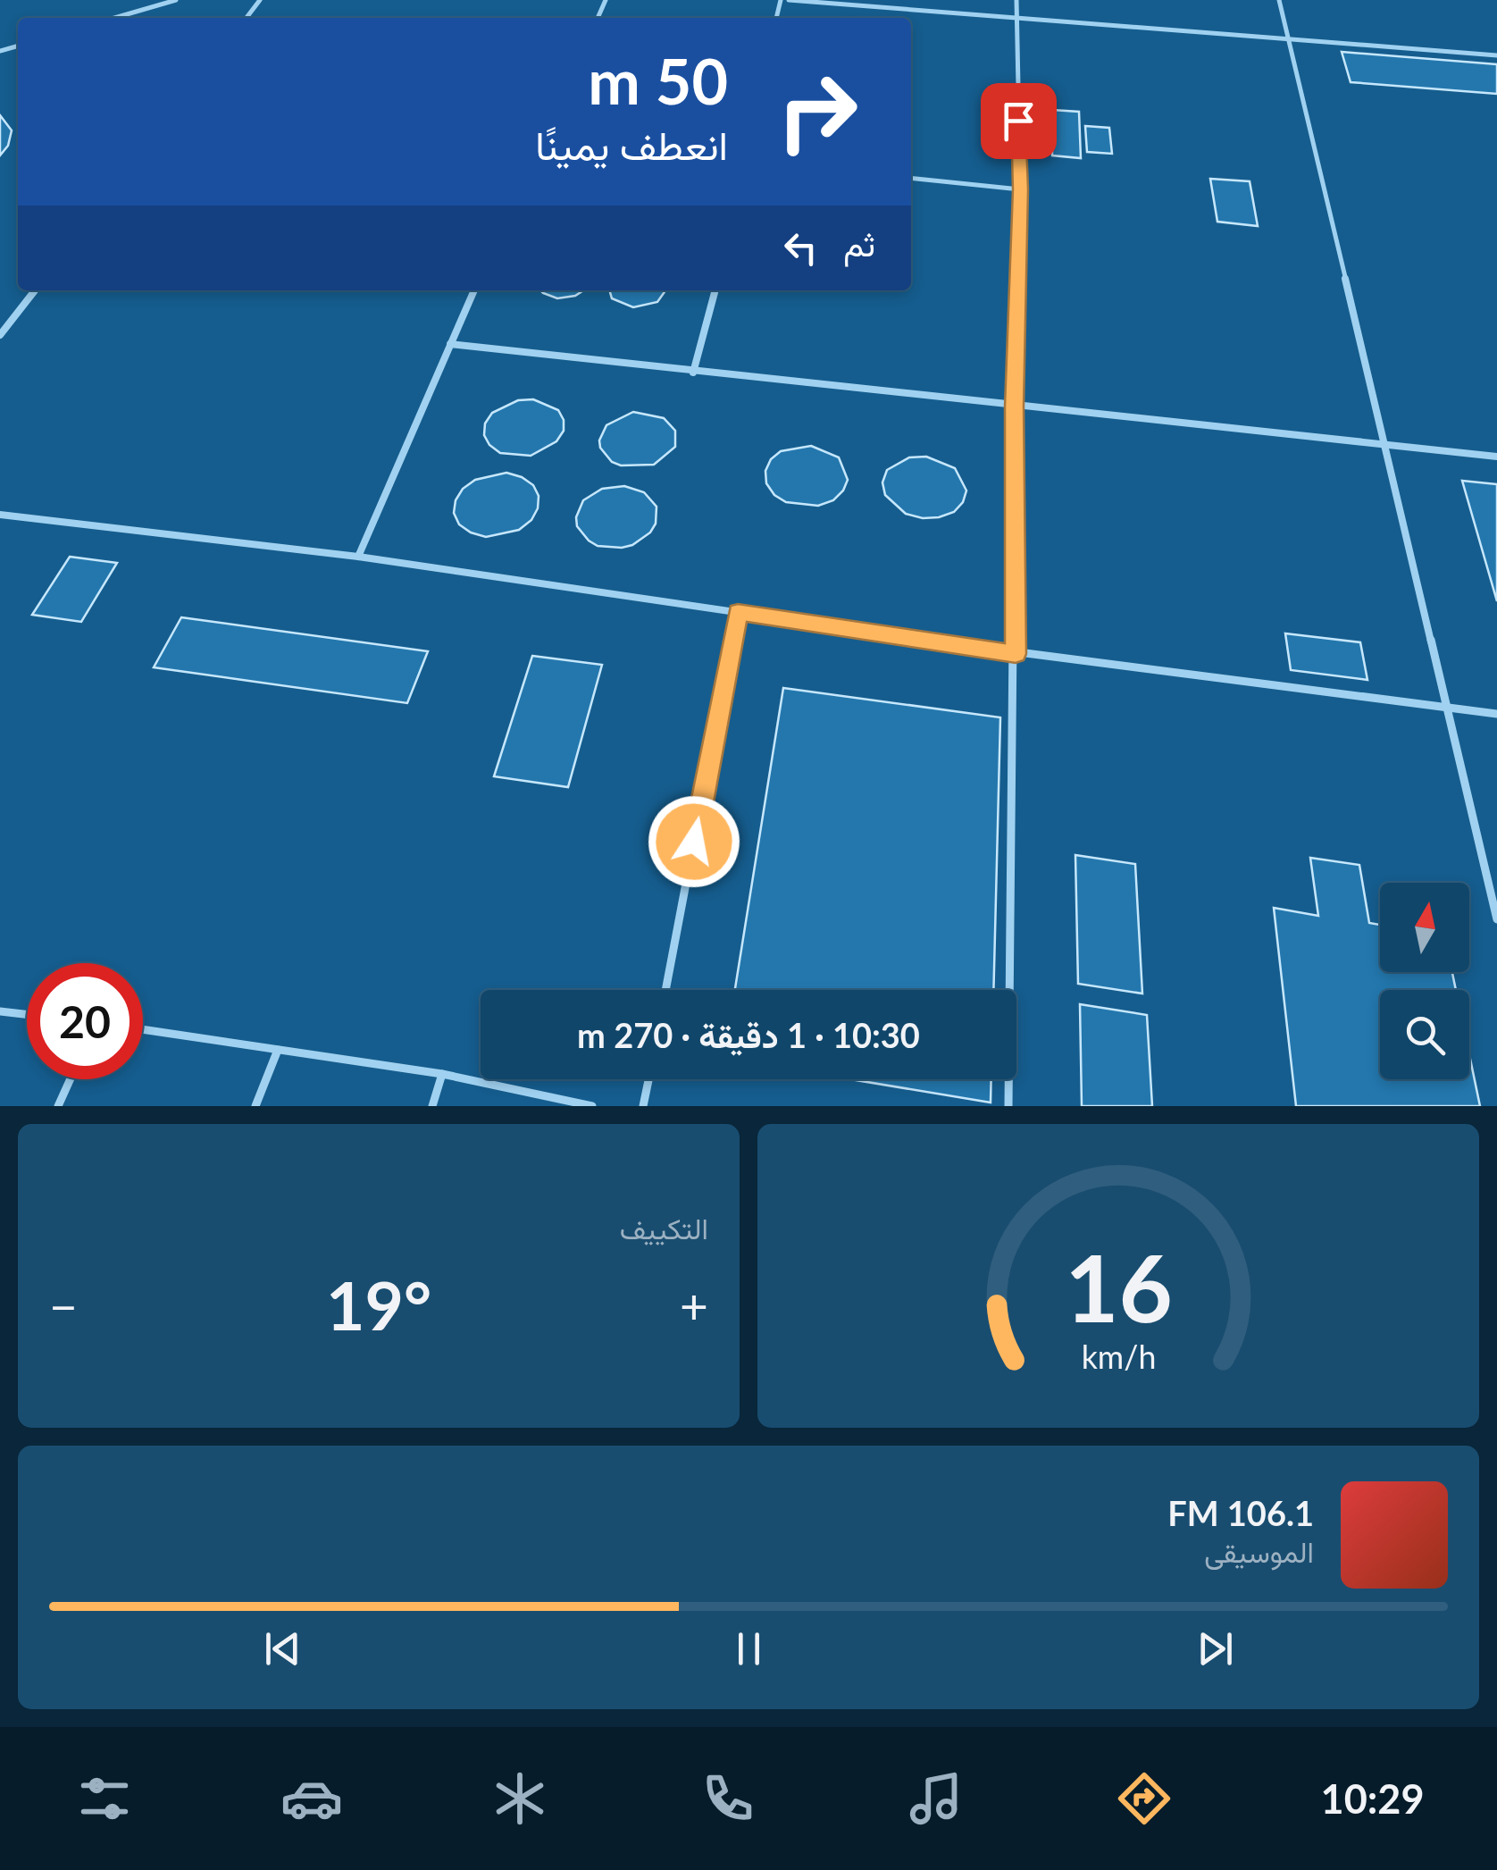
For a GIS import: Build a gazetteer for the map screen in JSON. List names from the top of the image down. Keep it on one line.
{"north":"top","page":{"turn":["50 m","انعطف يمينًا"],"then":"ثم","limit":"20","trip":"10:30 · 1 دقيقة · 270 m","tile":"التكييف","heat":["−","19°","+"],"song":["106.1 FM","الموسيقى"],"tabs":"10:29","gauge":["16","km/h"]}}
